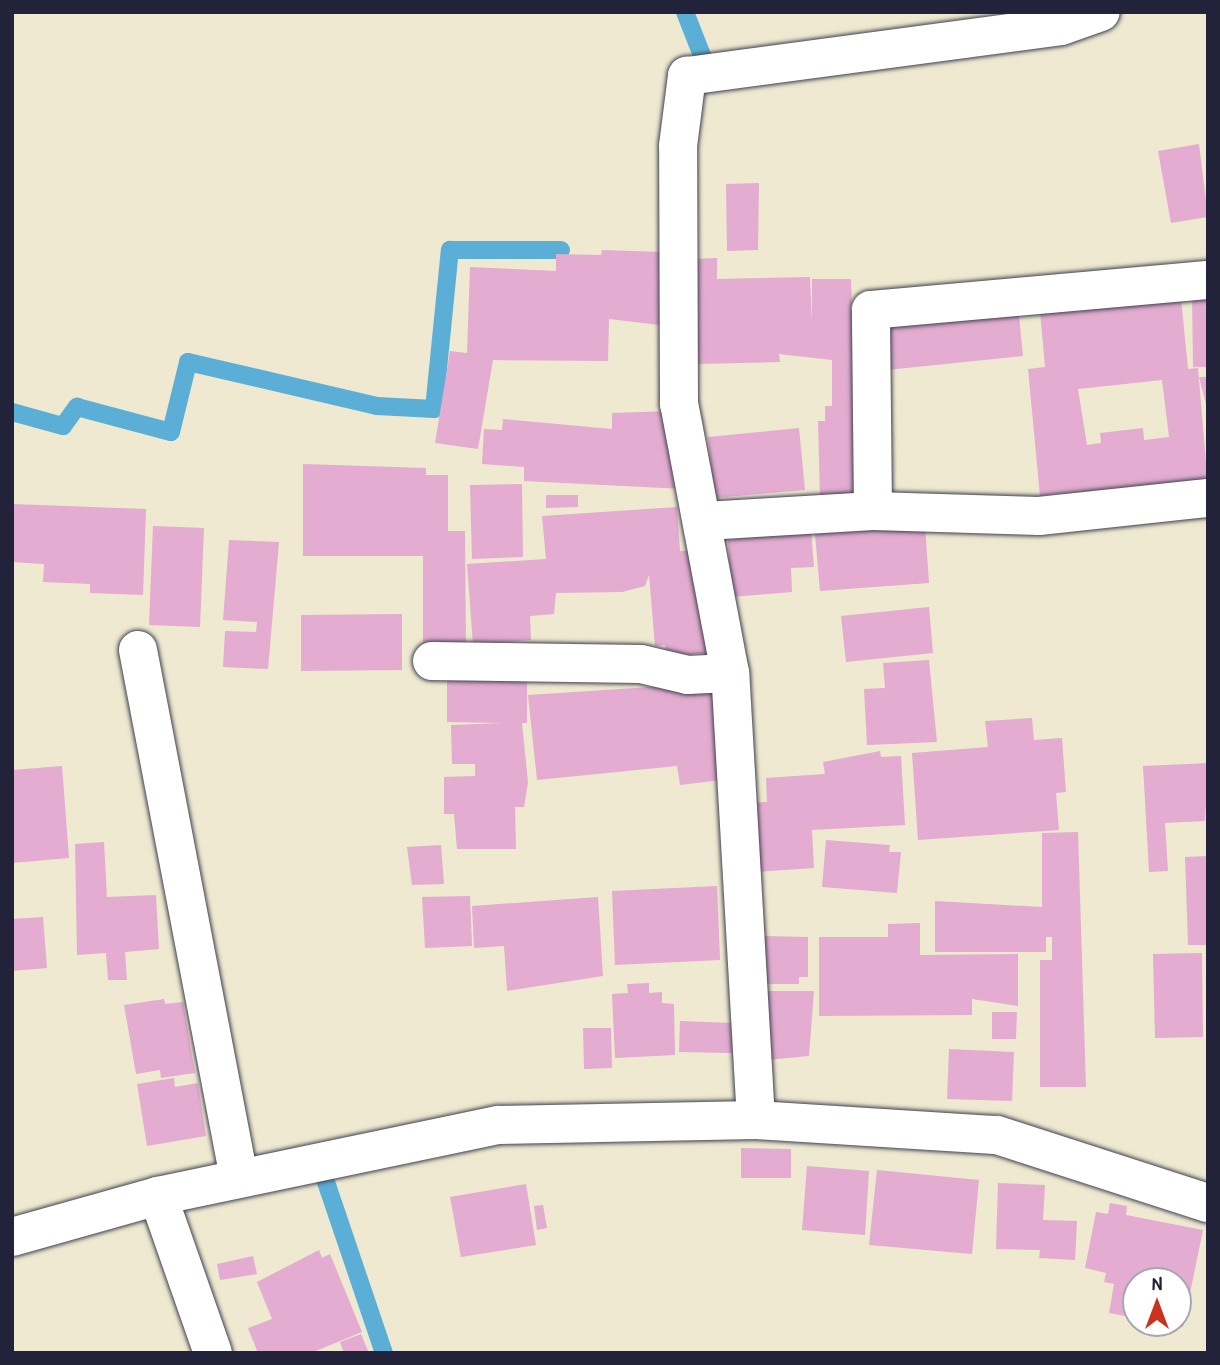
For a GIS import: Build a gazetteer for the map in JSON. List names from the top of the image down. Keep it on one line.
{"north":"top"}
